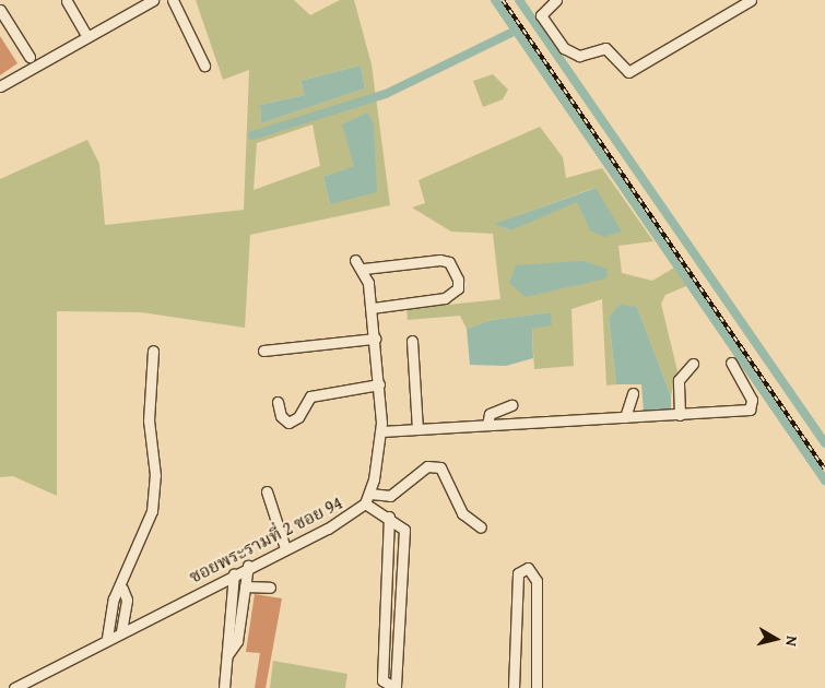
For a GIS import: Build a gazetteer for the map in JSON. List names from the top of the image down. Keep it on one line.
{"streets":{"street":["ซอยพระรามที่ 2 ซอย 94"]},"north":"right"}
